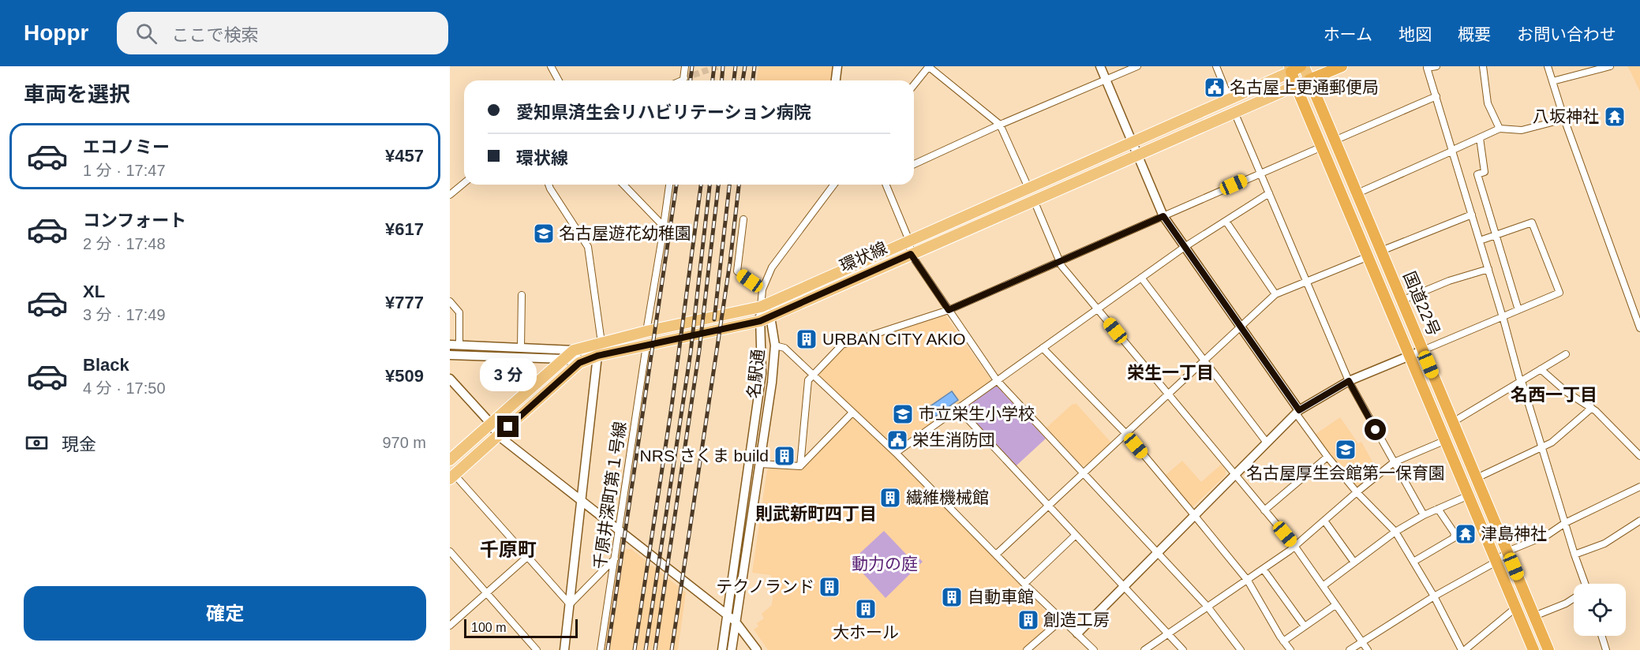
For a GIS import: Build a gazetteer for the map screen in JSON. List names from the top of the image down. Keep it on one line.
{"streets":{"highway":["国道22号"],"main road":["環状線"],"street":["名駅通","千原井深町第１号線"]},"crossings":[["環状線","国道22号"],["環状線","名駅通"],["環状線","千原井深町第１号線"]],"districts":["栄生一丁目","名西一丁目","則武新町四丁目","千原町"],"parks":["動力の庭"],"places":{"public building":["名古屋上更通郵便局","栄生消防団"],"temple":["八坂神社","津島神社"],"school or university":["名古屋遊花幼稚園","市立栄生小学校","名古屋厚生会館第一保育園"],"building":["URBAN CITY AKIO","NRS さくま build","繊維機械館","テクノランド","自動車館","大ホール","創造工房"]},"scale_bar":"100 m","page":{"header":"Hoppr","search":"ここで検索","nav":["ホーム","地図","概要","お問い合わせ"],"heading":"車両を選択","banner":["愛知県済生会リハビリテーション病院","環状線"],"list":[{"name":"エコノミー","note":"1 分 · 17:47","value":"¥457"},{"name":"コンフォート","note":"2 分 · 17:48","value":"¥617"},{"name":"XL","note":"3 分 · 17:49","value":"¥777"},{"name":"Black","note":"4 分 · 17:50","value":"¥509"}],"bubble":"3 分","pay":["現金","970 m"],"buttons":"確定","scale":"100 m"}}
